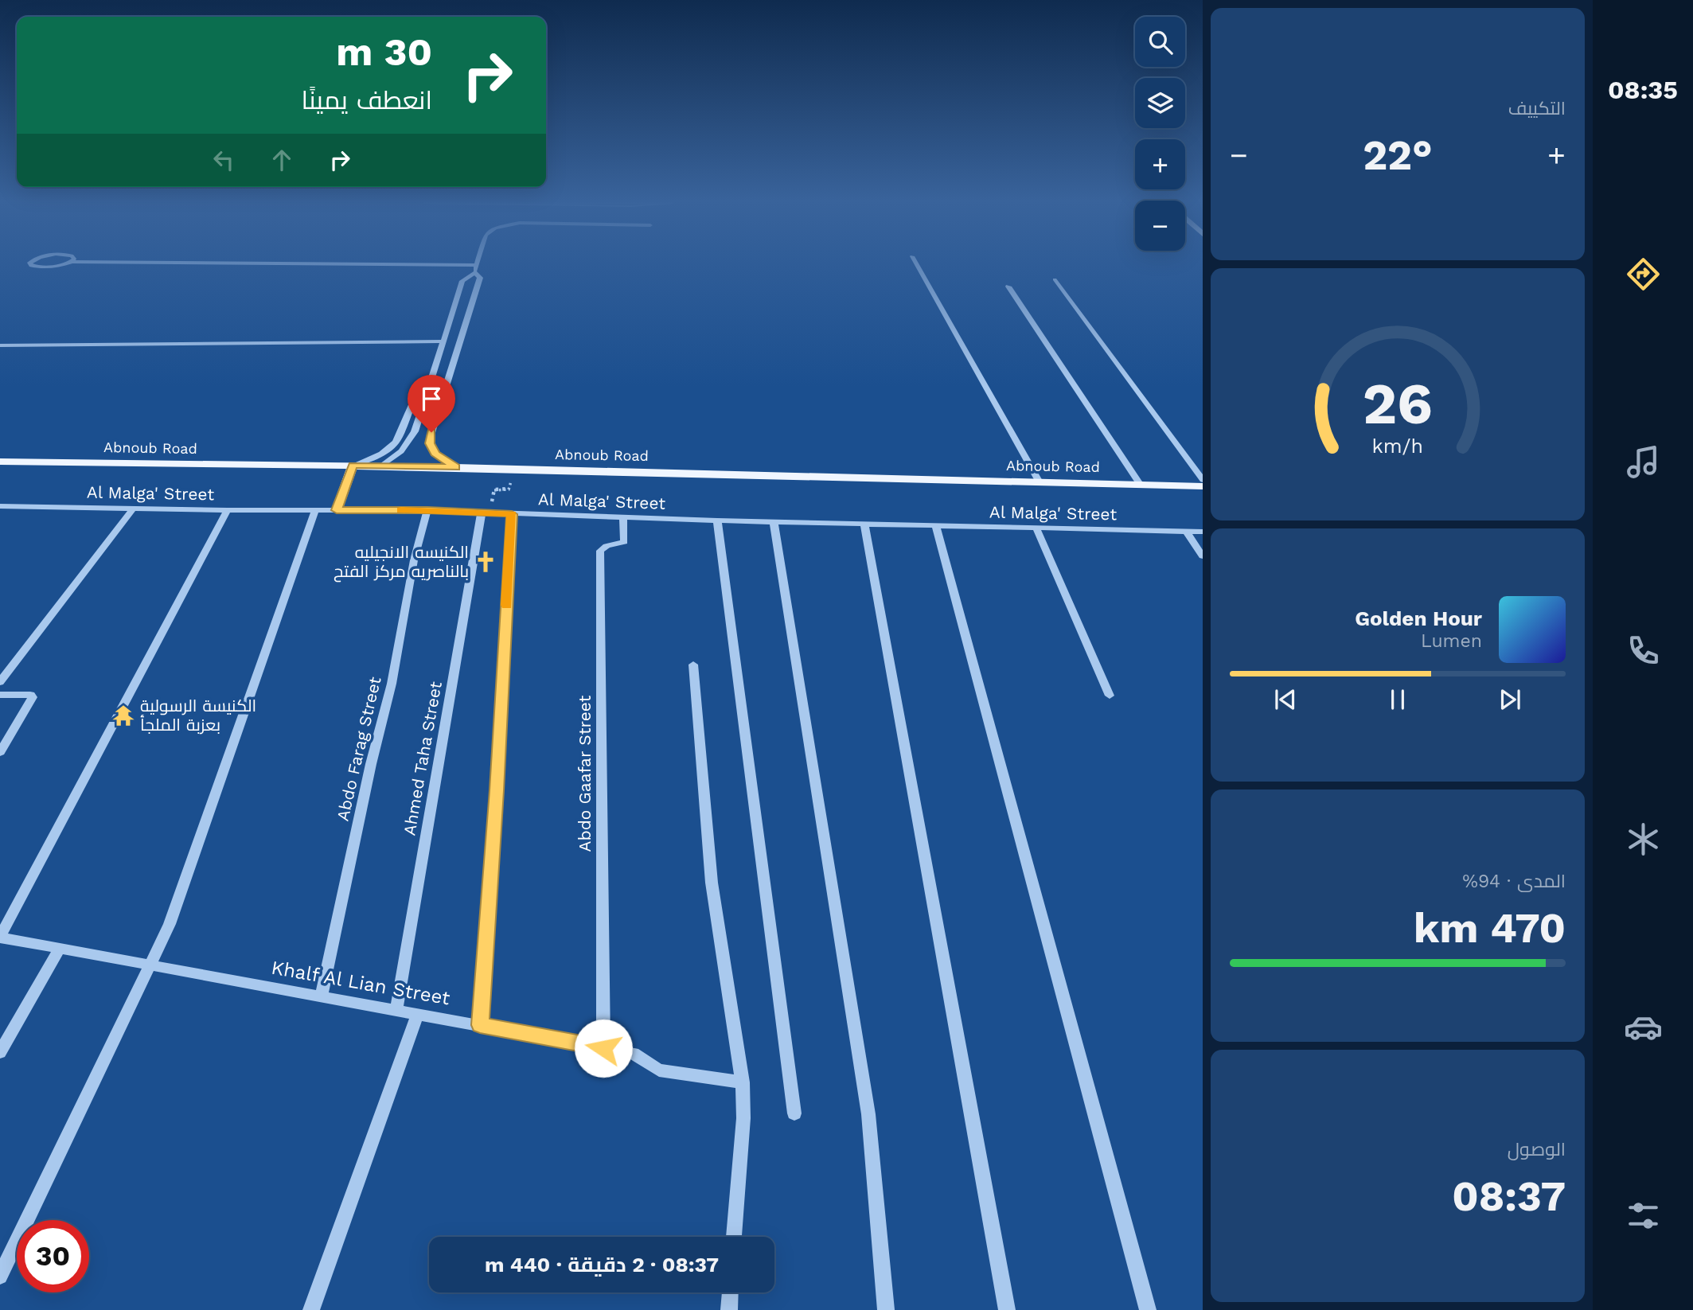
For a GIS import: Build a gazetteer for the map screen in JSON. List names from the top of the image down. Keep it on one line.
{"streets":{"main road":["Abnoub Road"],"street":["Al Malga' Street","Abdo Farag Street","Ahmed Taha Street","Abdo Gaafar Street","Khalf Al Lian Street"]},"crossings":[["Al Malga' Street","Abdo Farag Street"],["Al Malga' Street","Ahmed Taha Street"],["Al Malga' Street","Abdo Gaafar Street"],["Abdo Farag Street","Khalf Al Lian Street"],["Ahmed Taha Street","Khalf Al Lian Street"],["Abdo Gaafar Street","Khalf Al Lian Street"]],"places":{"church":["الكنيسه الانجيليه بالناصريه مركز الفتح"],"temple":["الكنيسة الرسولية بعزبة الملجأ"]},"page":{"tabs":"08:35","tile":["التكييف",["المدى · 94%","470 km"],["الوصول","08:37"]],"map_buttons":["+","−"],"turn":["30 m","انعطف يمينًا"],"heat":["−","22°","+"],"song":["Golden Hour","Lumen"],"limit":"30","trip":"08:37 · 2 دقيقة · 440 m","gauge":["26","km/h"]}}
